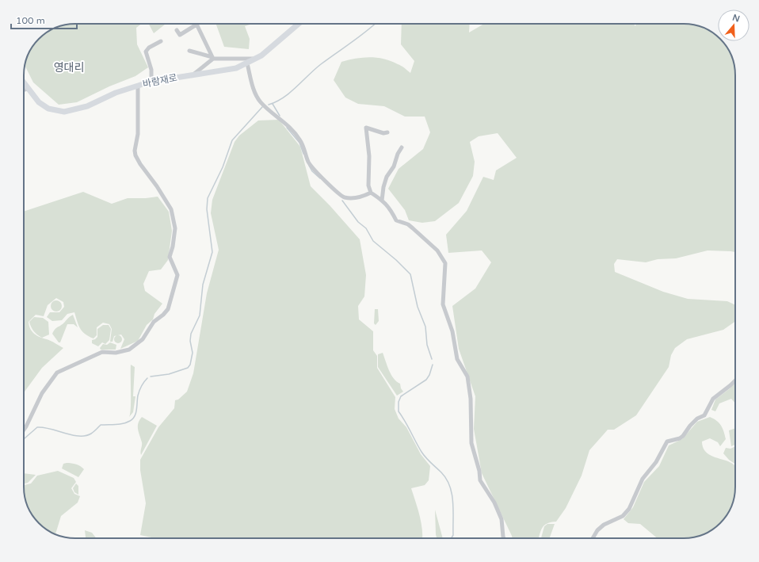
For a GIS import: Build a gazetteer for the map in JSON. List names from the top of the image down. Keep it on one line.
{"streets":{"street":["바람재로"]},"districts":["영대리"],"scale_bar":"100 m","north":"top"}
